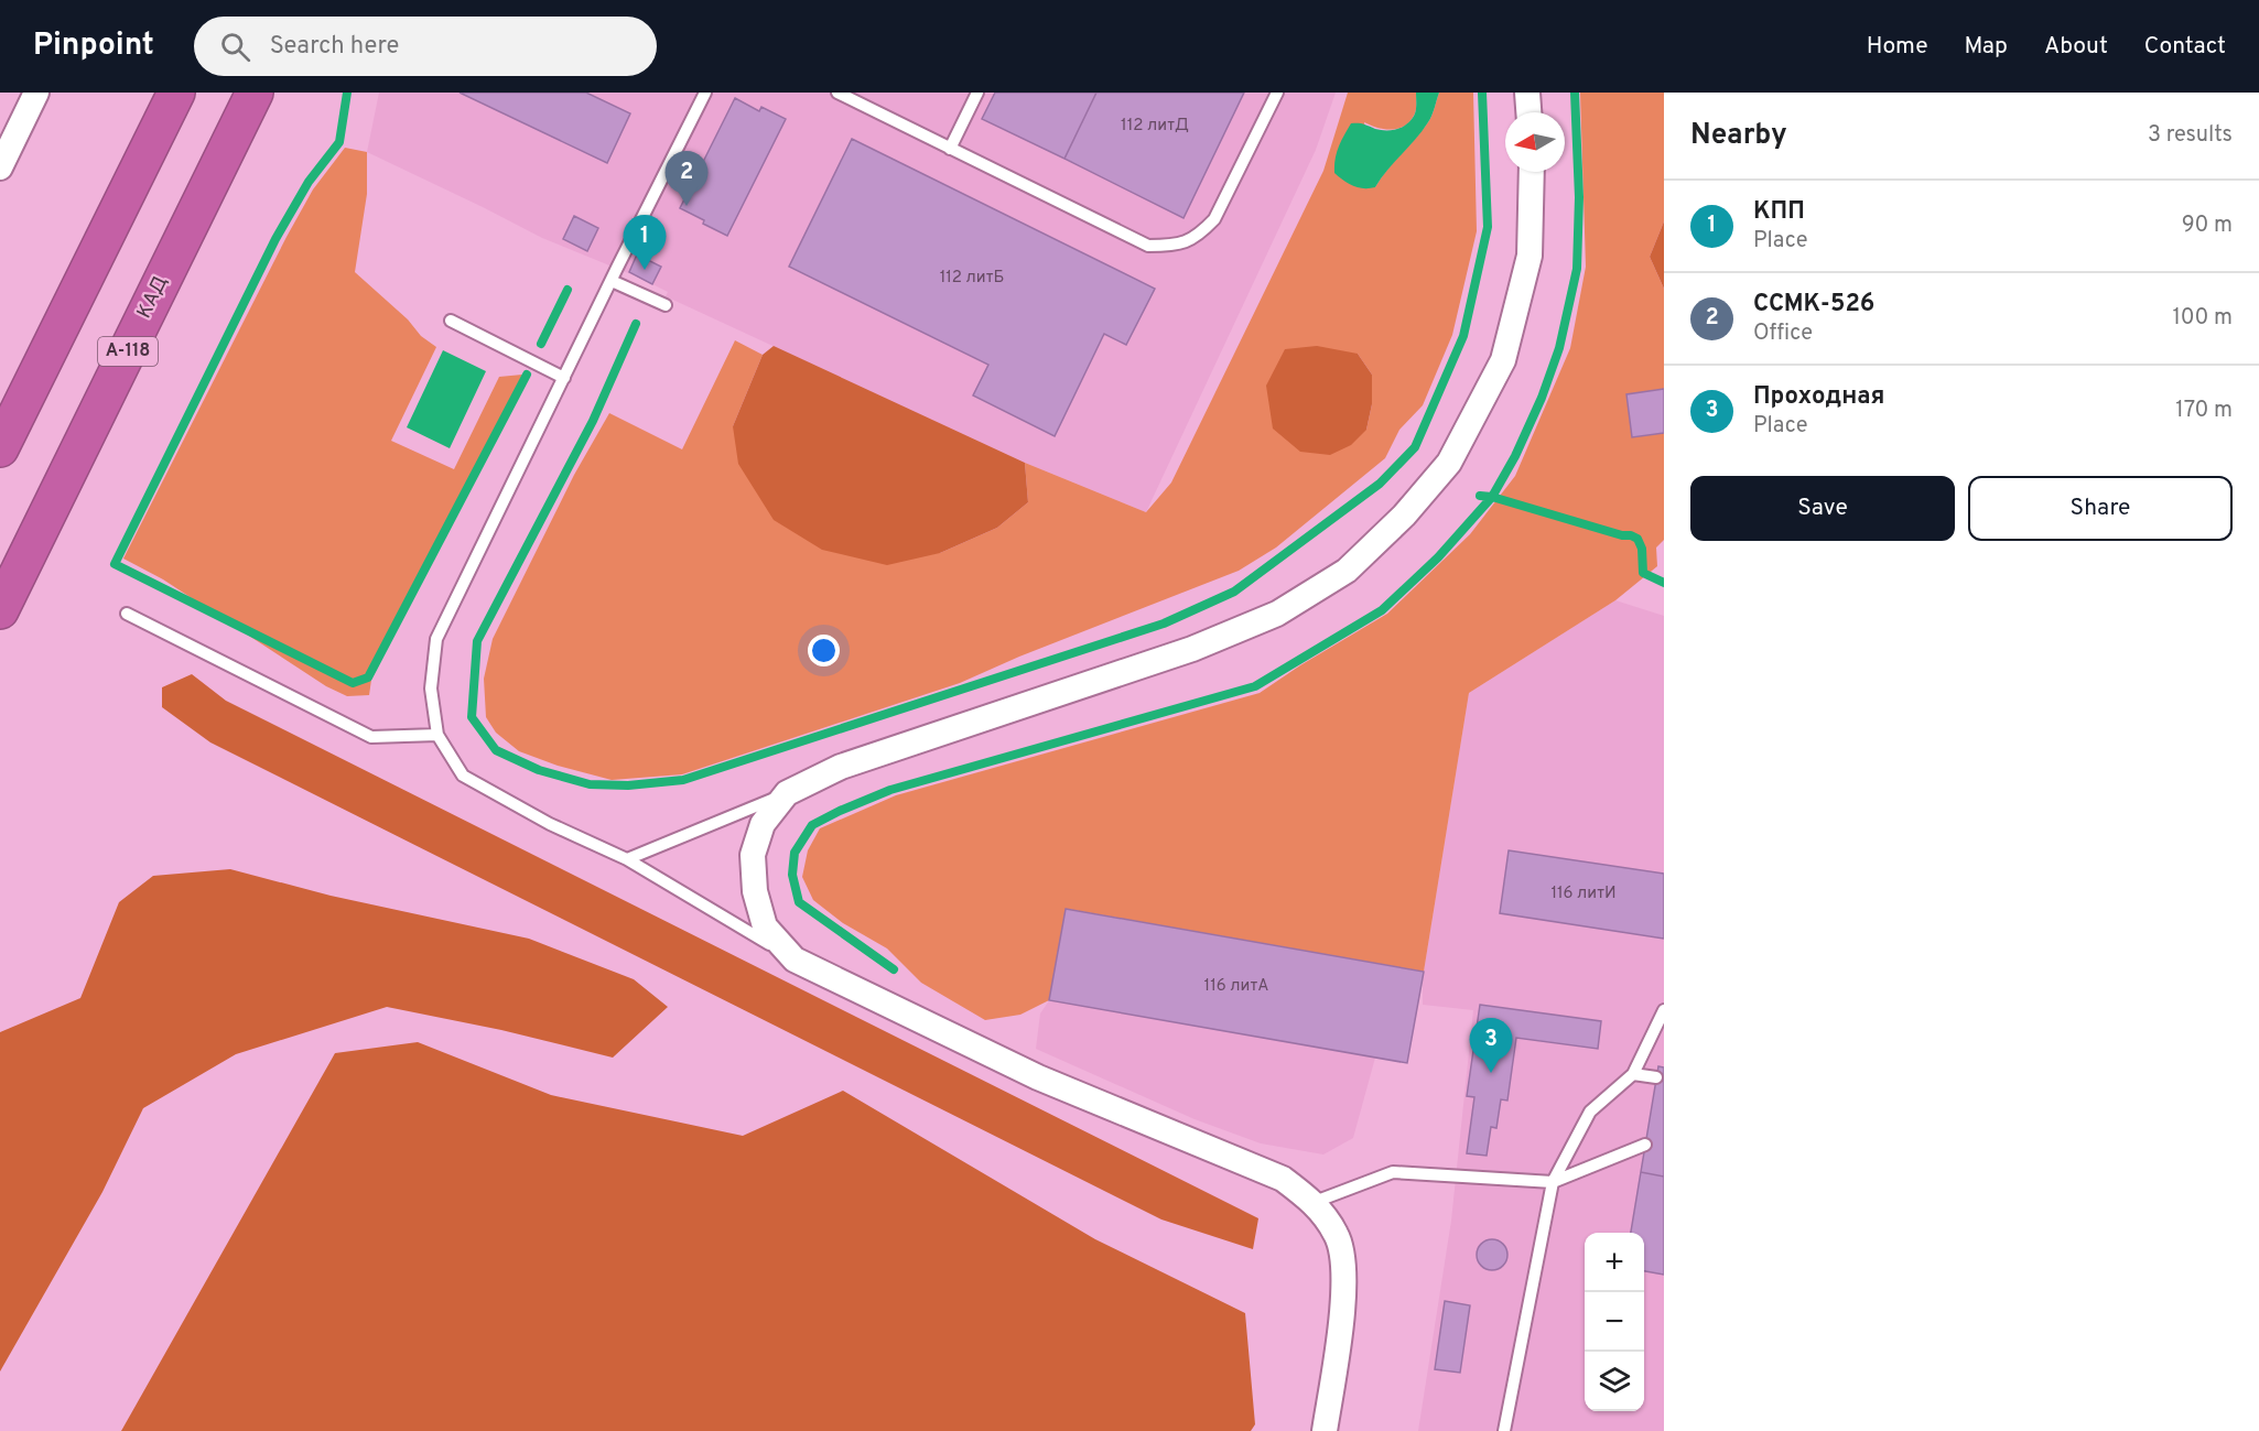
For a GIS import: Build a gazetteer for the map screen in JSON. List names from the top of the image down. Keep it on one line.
{"streets":{"highway":["КАД","А-118"]},"house_numbers":["112 литД","112 литБ","116 литИ","116 литА"],"north":"left","page":{"header":"Pinpoint","search":"Search here","nav":["Home","Map","About","Contact"],"heading":["Nearby","3 results"],"pins":["2","1","3"],"list":[{"mark":"1","name":"КПП","note":"Place","value":"90 m"},{"mark":"2","name":"ССМК-526","note":"Office","value":"100 m"},{"mark":"3","name":"Проходная","note":"Place","value":"170 m"}],"buttons":["Save","Share"],"map_buttons":["+","−"]}}
